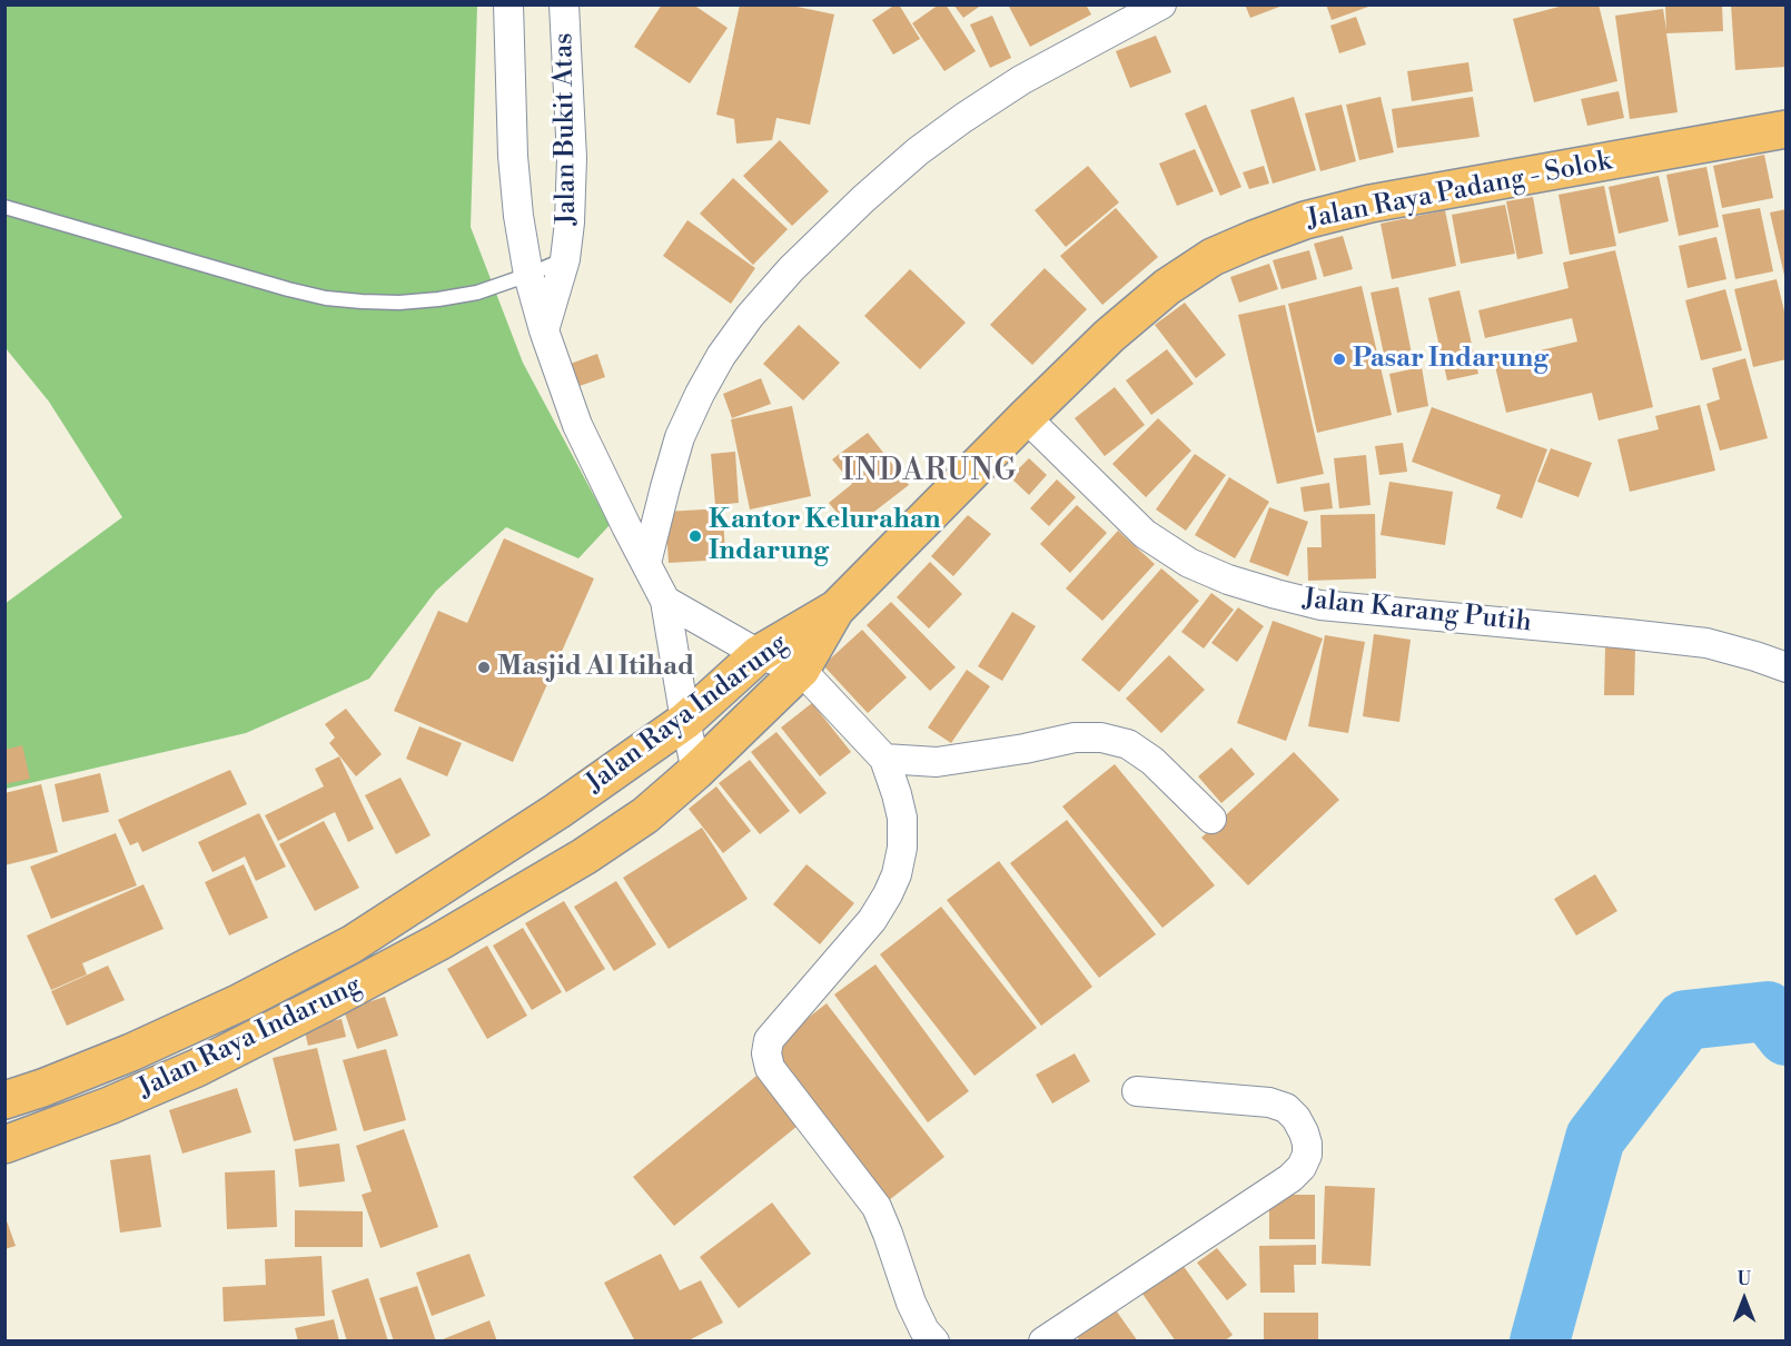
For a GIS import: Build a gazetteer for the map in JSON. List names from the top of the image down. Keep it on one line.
{"streets":{"highway":["Jalan Raya Padang - Solok","Jalan Raya Indarung"],"street":["Jalan Bukit Atas","Jalan Karang Putih"]},"crossings":[["Jalan Raya Padang - Solok","Jalan Karang Putih"],["Jalan Raya Padang - Solok","Jalan Raya Indarung"]],"districts":["INDARUNG"],"places":["Pasar Indarung","Kantor Kelurahan Indarung","Masjid Al Itihad"],"north":"top"}
